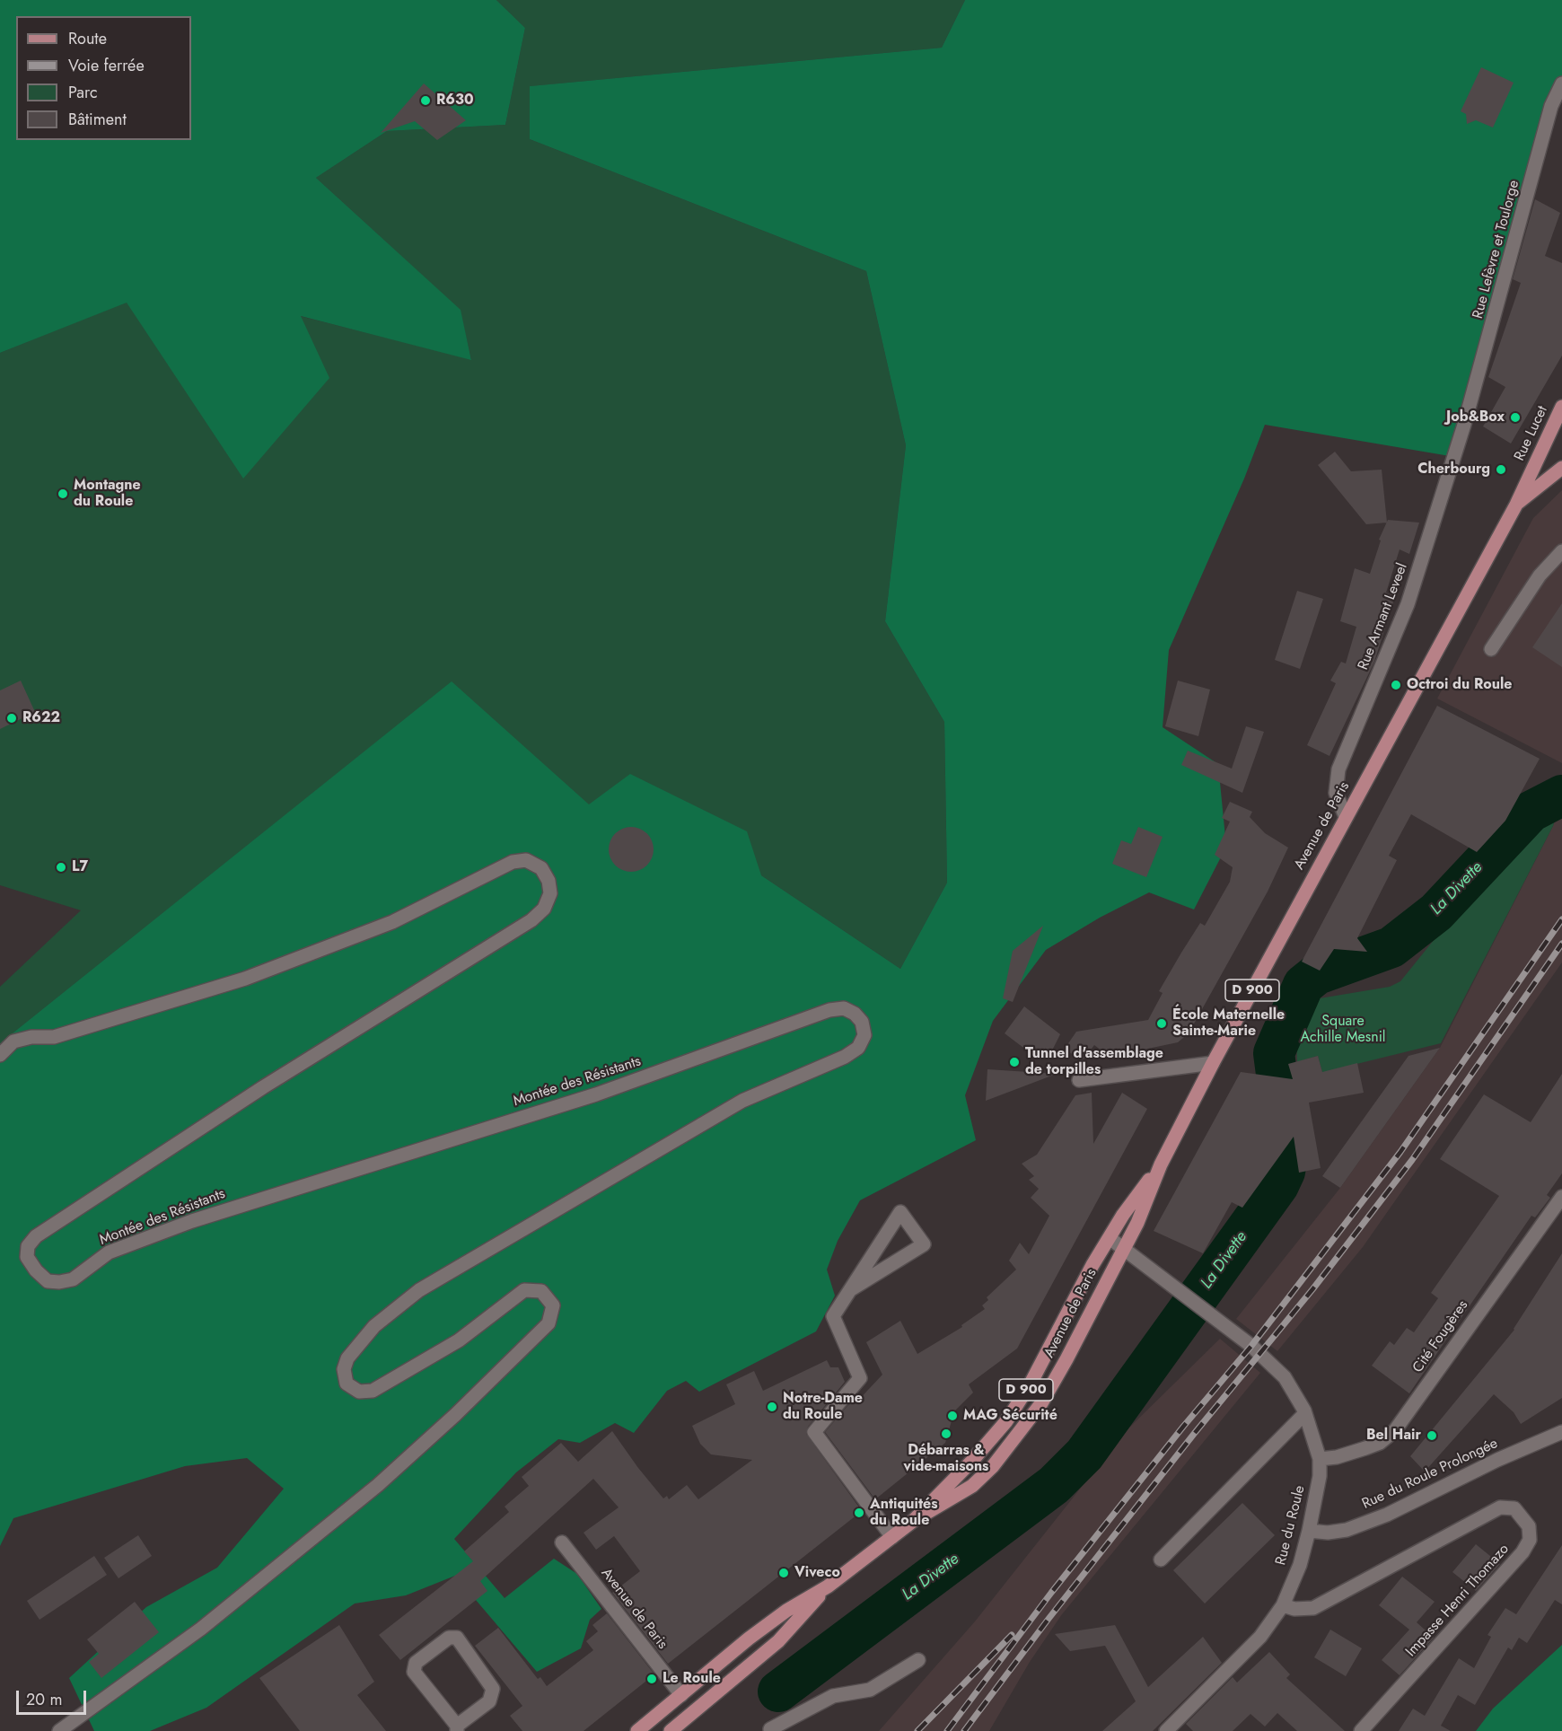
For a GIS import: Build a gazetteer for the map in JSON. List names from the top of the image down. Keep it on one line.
{"streets":{"main road":["Rue Lucet","Avenue de Paris","D 900"],"street":["Rue Lefèvre et Toulorge","Rue Armant Leveel","Montée des Résistants","Cité Fougères","Rue du Roule Prolongée","Rue du Roule","Impasse Henri Thomazo"]},"crossings":[["Rue Lefèvre et Toulorge","Rue Armant Leveel"],["Rue Lucet","Avenue de Paris"],["Rue Lucet","D 900"],["Rue Armant Leveel","Avenue de Paris"],["Avenue de Paris","D 900"],["Avenue de Paris","Rue du Roule"],["Cité Fougères","Rue du Roule"],["Rue du Roule Prolongée","Rue du Roule"],["Rue du Roule","Impasse Henri Thomazo"]],"water":["La Divette"],"parks":["Square Achille Mesnil"],"places":["R630","Job&Box","Cherbourg","Montagne du Roule","Octroi du Roule","R622","L7","École Maternelle Sainte-Marie","Tunnel d'assemblage de torpilles","Notre-Dame du Roule","MAG Sécurité","Débarras & vide-maisons","Bel Hair","Antiquités du Roule","Viveco","Le Roule"],"legend":["Route","Voie ferrée","Parc","Bâtiment"],"scale_bar":"20 m"}
